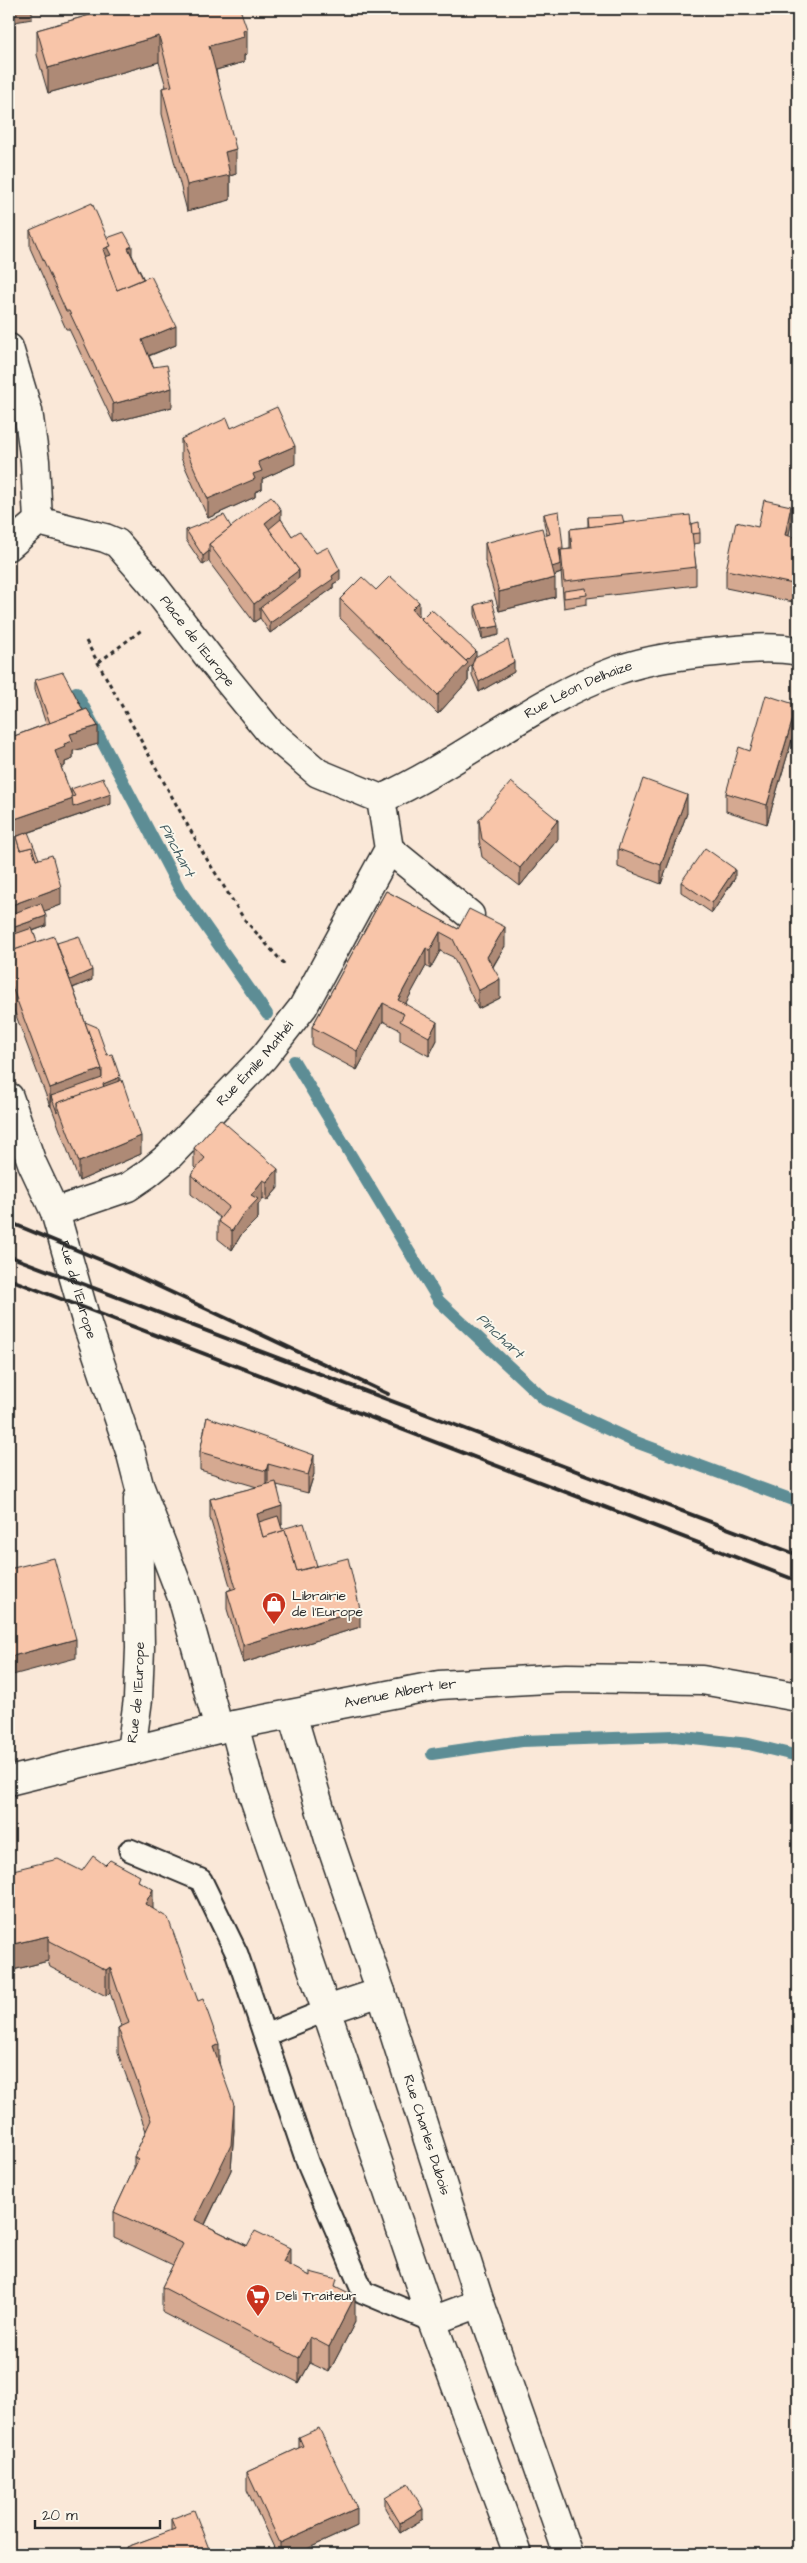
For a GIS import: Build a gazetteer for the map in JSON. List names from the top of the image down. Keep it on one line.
{"streets":{"street":["Place de l'Europe","Rue Léon Delhaize","Rue Émile Mathéi","Rue de l'Europe","Avenue Albert 1er","Rue Charles Dubois"]},"crossings":[["Place de l'Europe","Rue Léon Delhaize"],["Rue Émile Mathéi","Rue de l'Europe"],["Rue de l'Europe","Avenue Albert 1er"],["Avenue Albert 1er","Rue Charles Dubois"]],"water":["Pinchart"],"places":{"shop":["Librairie de l'Europe"],"supermarket":["Deli Traiteur"]},"scale_bar":"20 m"}
